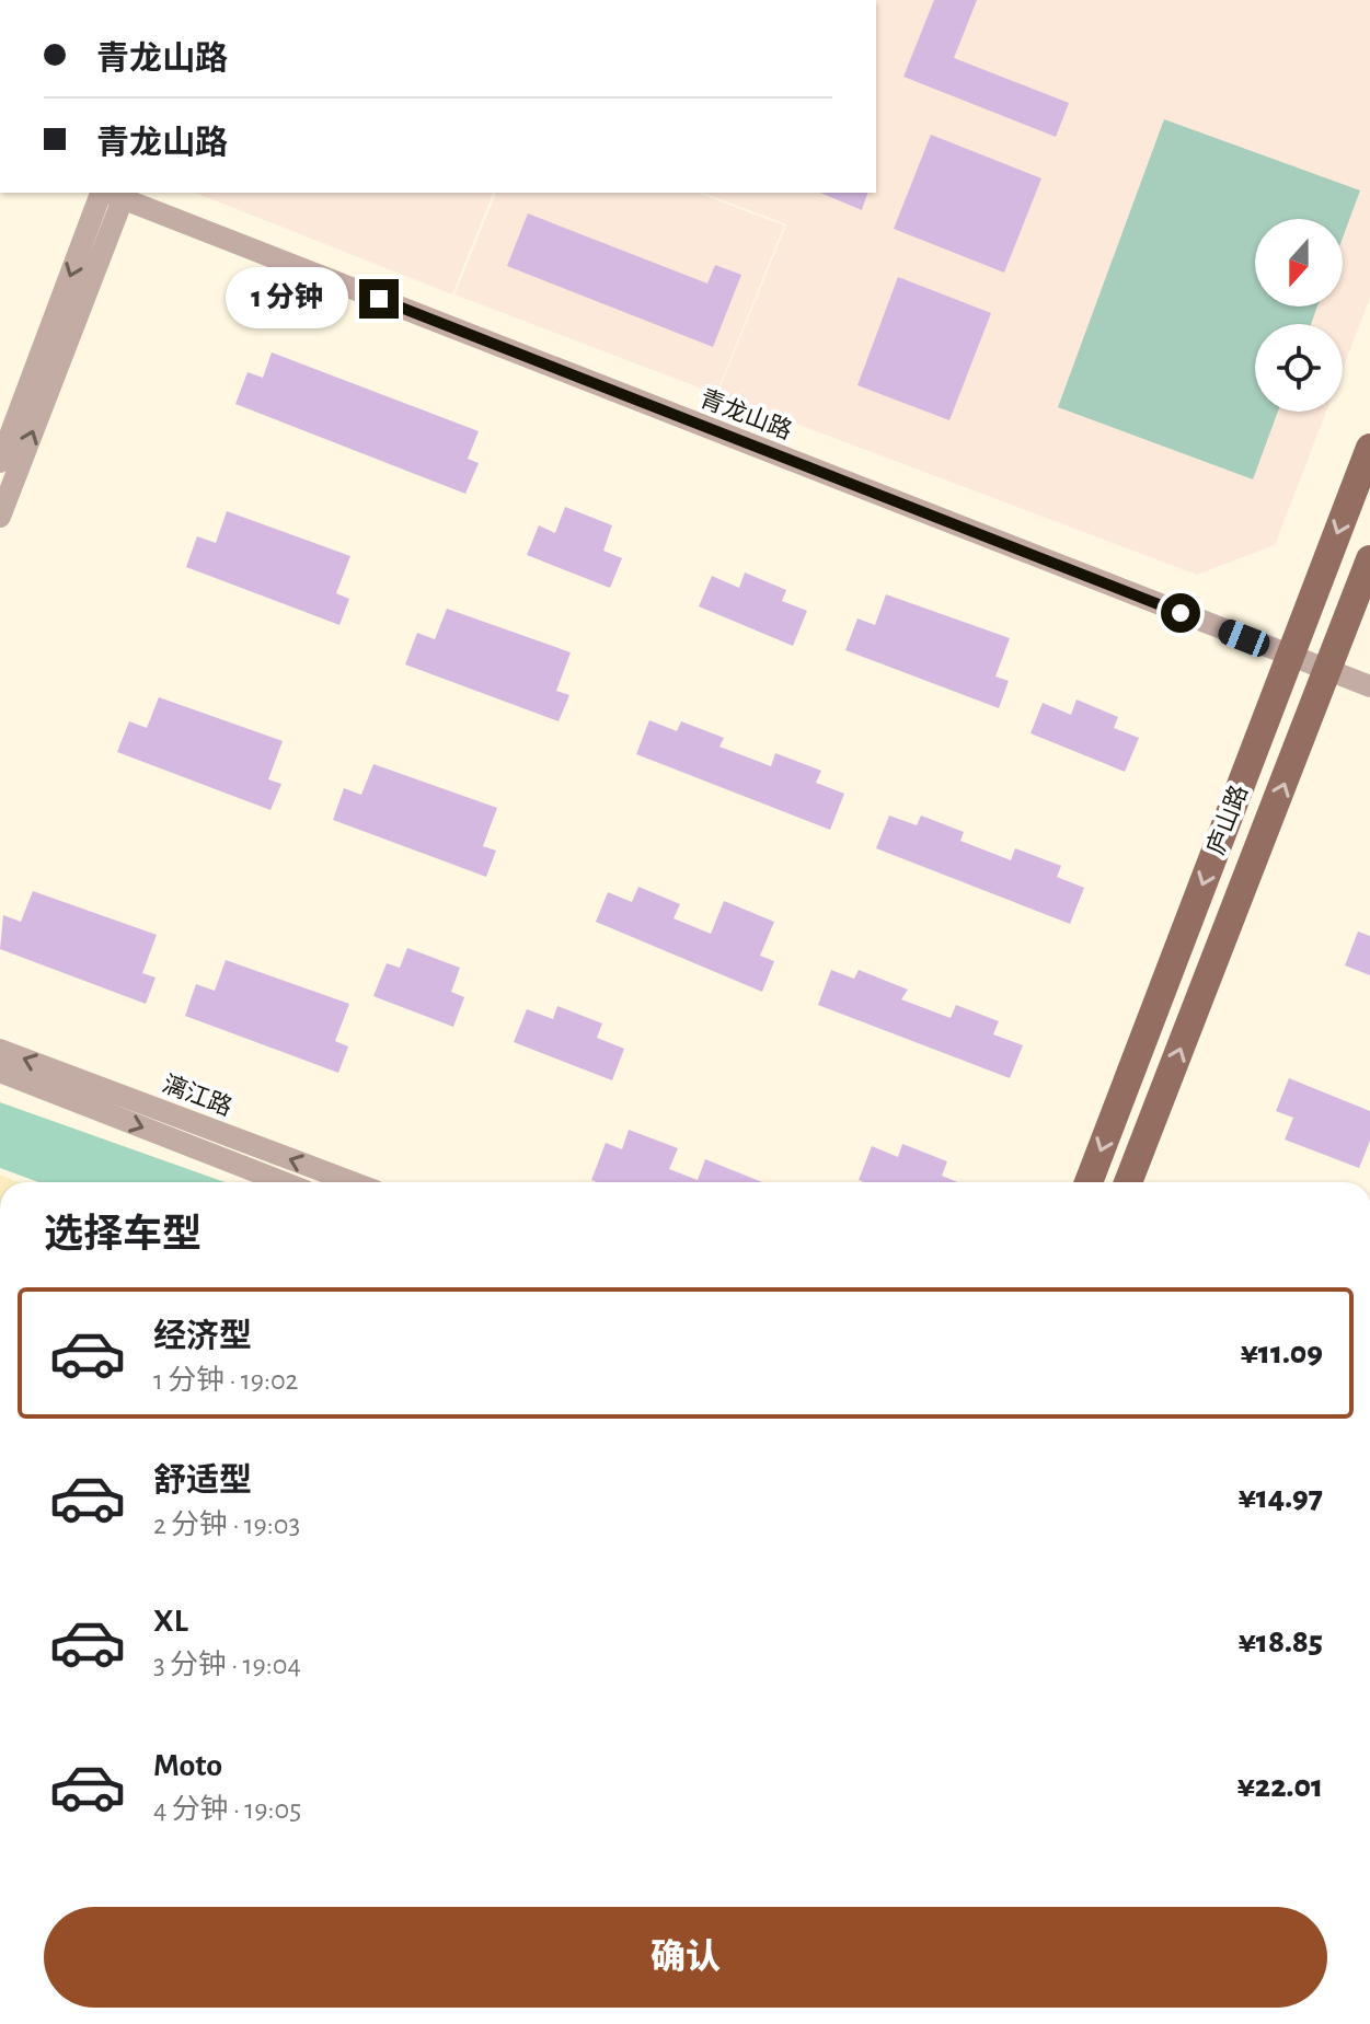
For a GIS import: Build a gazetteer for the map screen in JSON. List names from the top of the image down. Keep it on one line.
{"streets":{"main road":["庐山路"],"street":["青龙山路","漓江路"]},"crossings":[["青龙山路","庐山路"]],"north":"bottom","page":{"banner":["青龙山路","青龙山路"],"bubble":"1 分钟","heading":"选择车型","list":[{"name":"经济型","note":"1 分钟 · 19:02","value":"¥11.09"},{"name":"舒适型","note":"2 分钟 · 19:03","value":"¥14.97"},{"name":"XL","note":"3 分钟 · 19:04","value":"¥18.85"},{"name":"Moto","note":"4 分钟 · 19:05","value":"¥22.01"}],"buttons":"确认"}}
